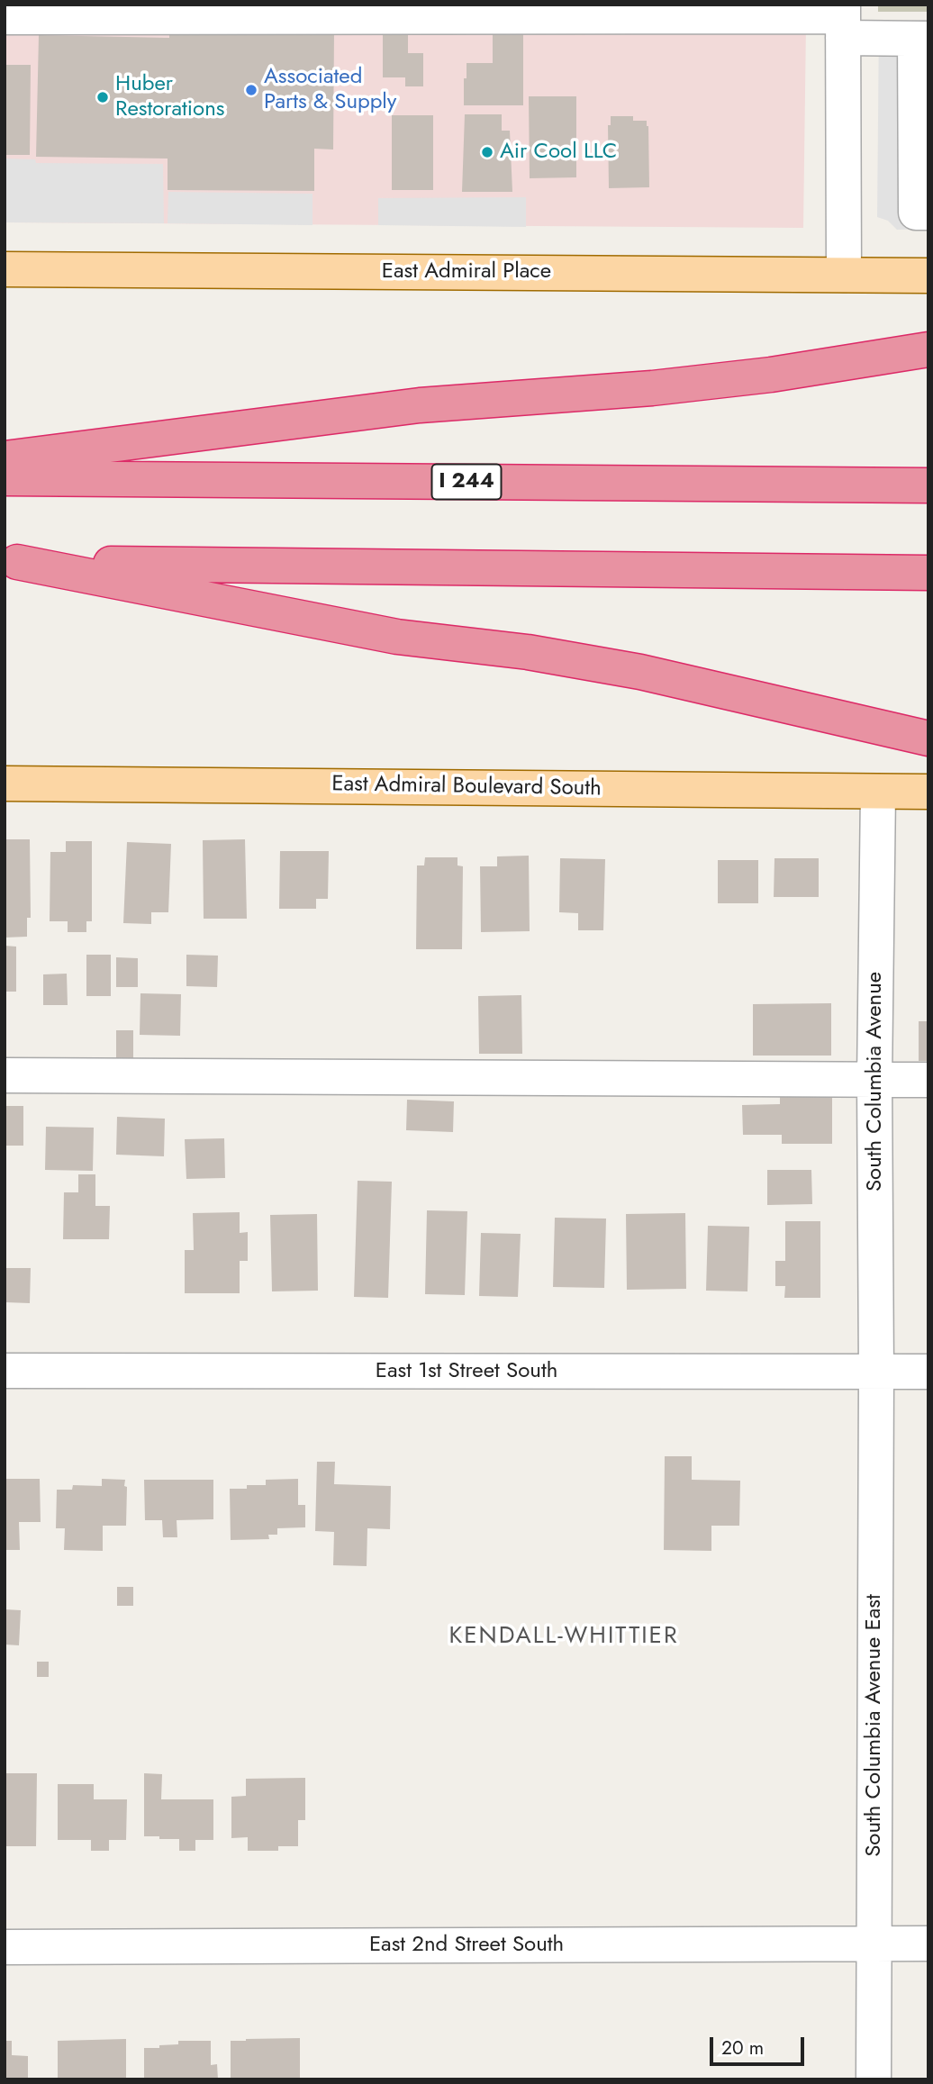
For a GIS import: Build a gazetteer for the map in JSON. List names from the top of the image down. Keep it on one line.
{"streets":{"highway":["I 244"],"main road":["East Admiral Place","East Admiral Boulevard South"],"street":["South Columbia Avenue","East 1st Street South","South Columbia Avenue East","East 2nd Street South"]},"crossings":[["East Admiral Boulevard South","South Columbia Avenue"],["South Columbia Avenue","East 1st Street South"],["South Columbia Avenue","South Columbia Avenue East"],["East 1st Street South","South Columbia Avenue East"],["South Columbia Avenue East","East 2nd Street South"]],"districts":["KENDALL-WHITTIER"],"places":["Associated Parts & Supply","Huber Restorations","Air Cool LLC"],"scale_bar":"20 m"}
